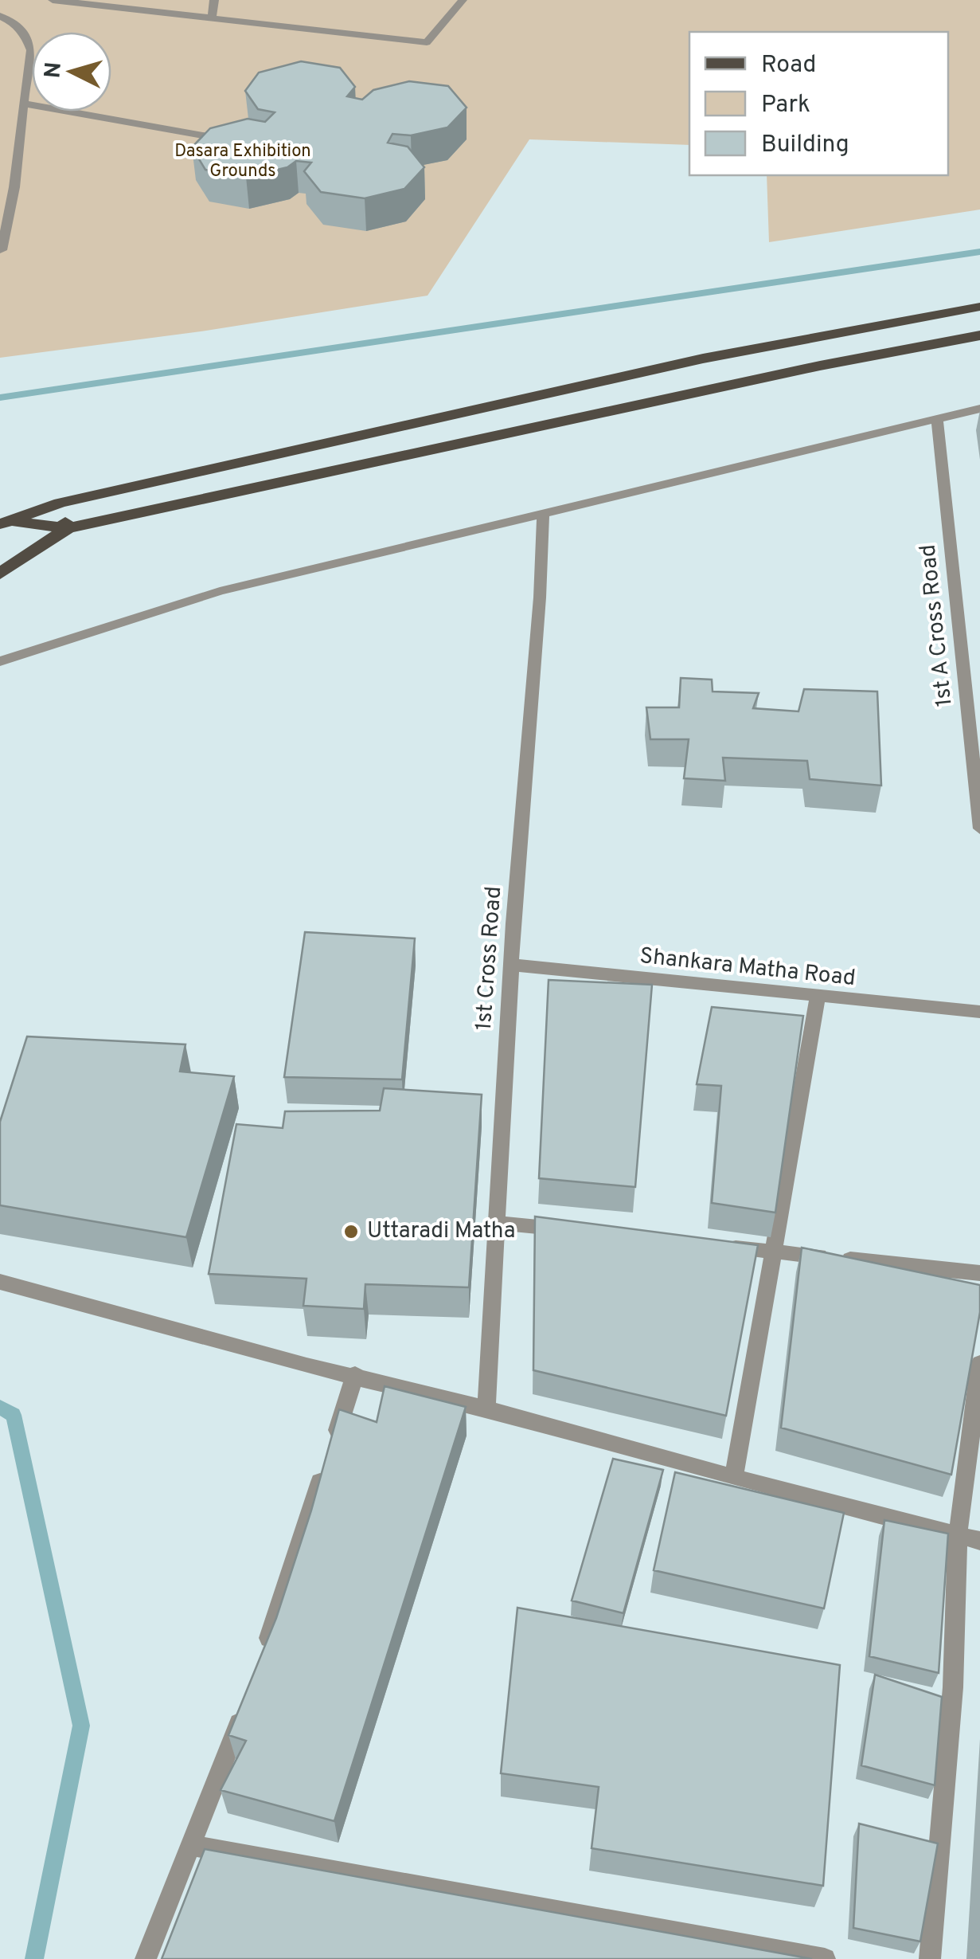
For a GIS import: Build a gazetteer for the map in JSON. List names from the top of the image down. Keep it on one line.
{"streets":{"street":["1st A Cross Road","1st Cross Road","Shankara Matha Road"]},"crossings":[["1st Cross Road","Shankara Matha Road"]],"parks":["Dasara Exhibition Grounds"],"places":["Uttaradi Matha"],"legend":["Road","Park","Building"],"north":"left"}
